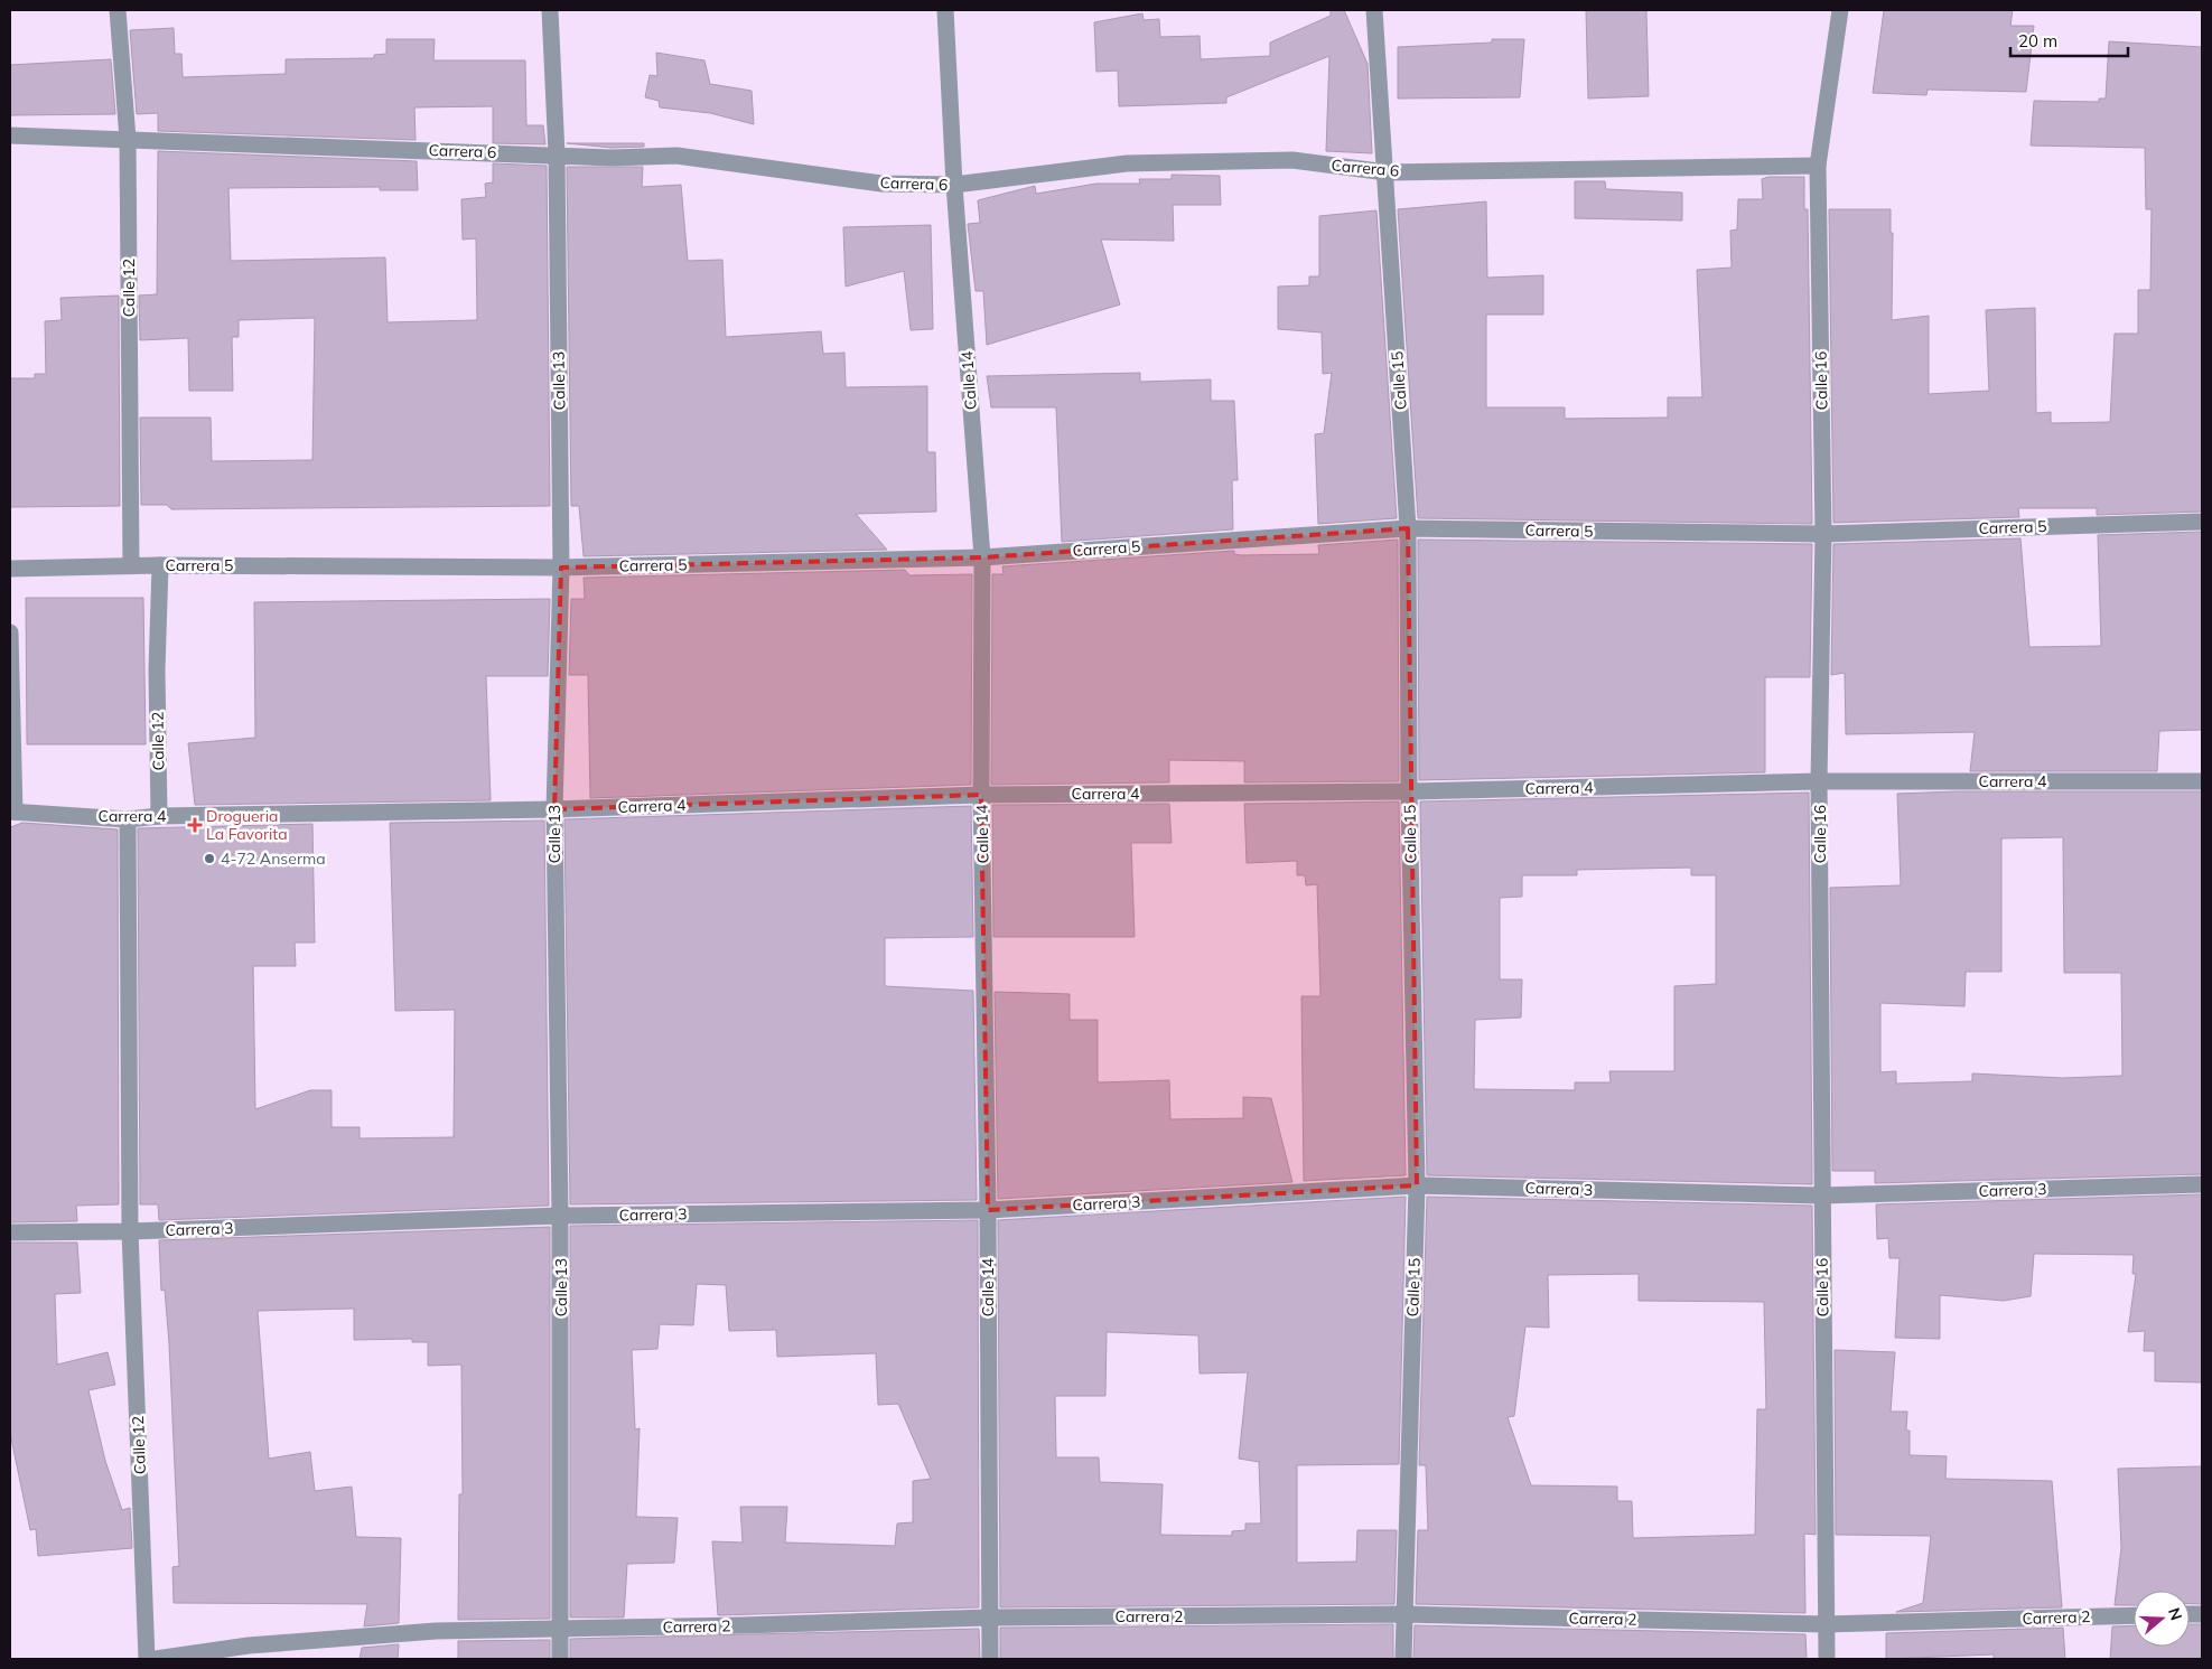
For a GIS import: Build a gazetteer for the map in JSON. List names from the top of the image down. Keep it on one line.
{"streets":{"street":["Carrera 6","Calle 12","Calle 13","Calle 14","Calle 15","Calle 16","Carrera 5","Carrera 4","Carrera 3","Carrera 2"]},"crossings":[["Carrera 6","Calle 12"],["Carrera 6","Calle 13"],["Carrera 6","Calle 14"],["Carrera 6","Calle 15"],["Carrera 6","Calle 16"],["Calle 12","Carrera 5"],["Calle 12","Carrera 4"],["Calle 12","Carrera 3"],["Calle 13","Carrera 5"],["Calle 13","Carrera 4"],["Calle 13","Carrera 3"],["Calle 13","Carrera 2"],["Calle 14","Carrera 5"],["Calle 14","Carrera 4"],["Calle 14","Carrera 3"],["Calle 14","Carrera 2"],["Calle 15","Carrera 5"],["Calle 15","Carrera 4"],["Calle 15","Carrera 3"],["Calle 15","Carrera 2"],["Calle 16","Carrera 5"],["Calle 16","Carrera 4"],["Calle 16","Carrera 3"],["Calle 16","Carrera 2"]],"places":{"health":["Drogueria La Favorita"],"other":["4-72 Anserma"]},"scale_bar":"20 m","north":"right"}
